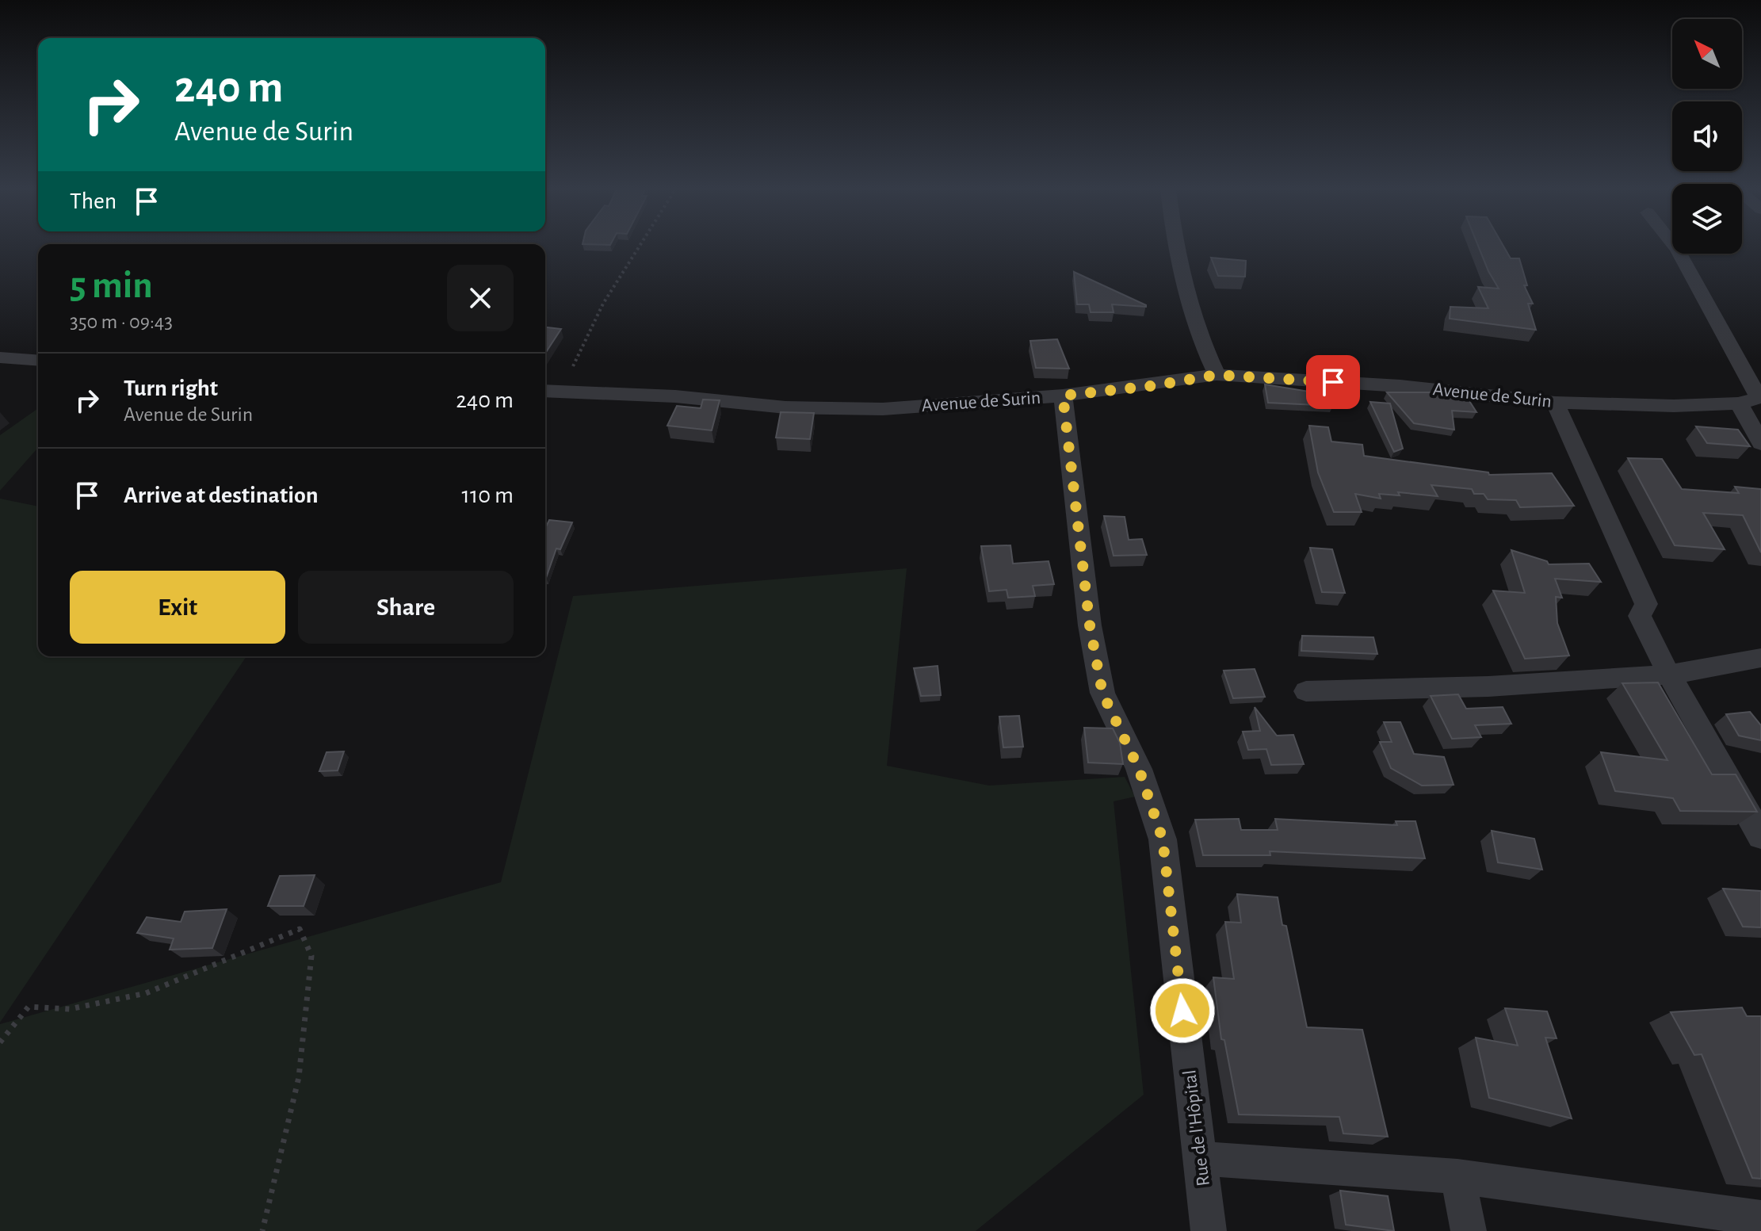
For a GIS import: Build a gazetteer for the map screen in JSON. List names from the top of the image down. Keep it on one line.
{"streets":{"street":["Avenue de Surin","Rue de l'Hôpital"]},"crossings":[["Avenue de Surin","Rue de l'Hôpital"]],"north":"top left","page":{"turn":["240 m","Avenue de Surin"],"then":"Then","heading":["5 min","350 m · 09:43"],"list":[{"name":"Turn right","note":"Avenue de Surin","value":"240 m"},{"name":"Arrive at destination","value":"110 m"}],"buttons":["Exit","Share"]}}
